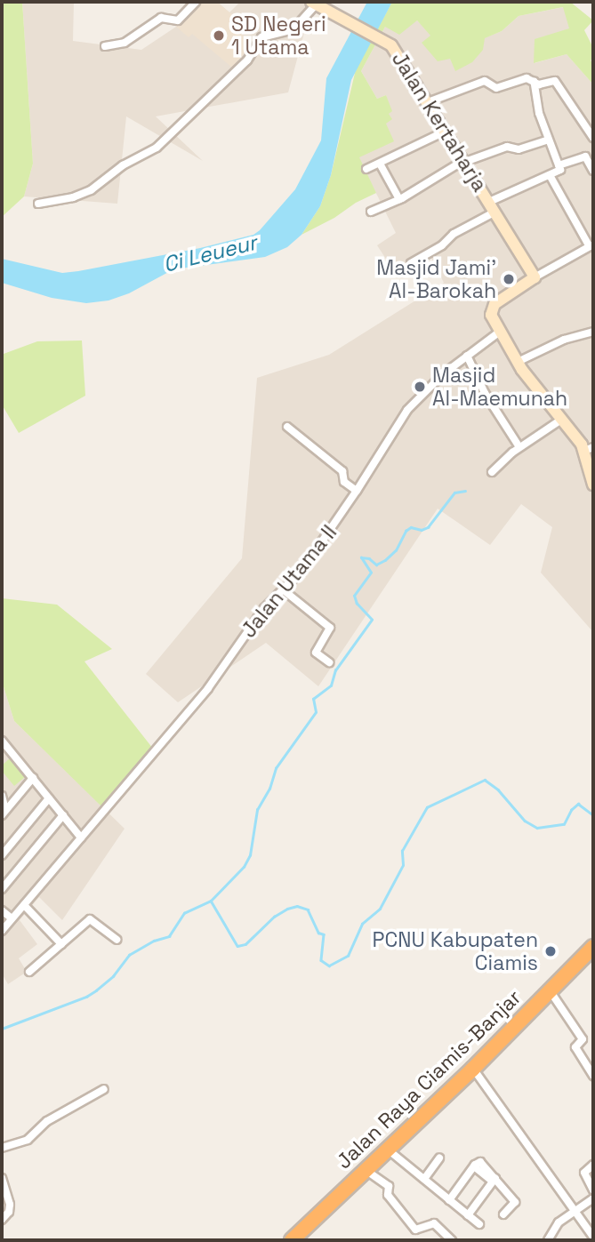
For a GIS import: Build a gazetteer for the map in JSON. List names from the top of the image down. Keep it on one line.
{"streets":{"highway":["Jalan Raya Ciamis-Banjar"],"street":["Jalan Kertaharja","Jalan Utama II"]},"water":["Ci Leueur"],"places":["SD Negeri 1 Utama","Masjid Jami' Al-Barokah","Masjid Al-Maemunah","PCNU Kabupaten Ciamis"]}
